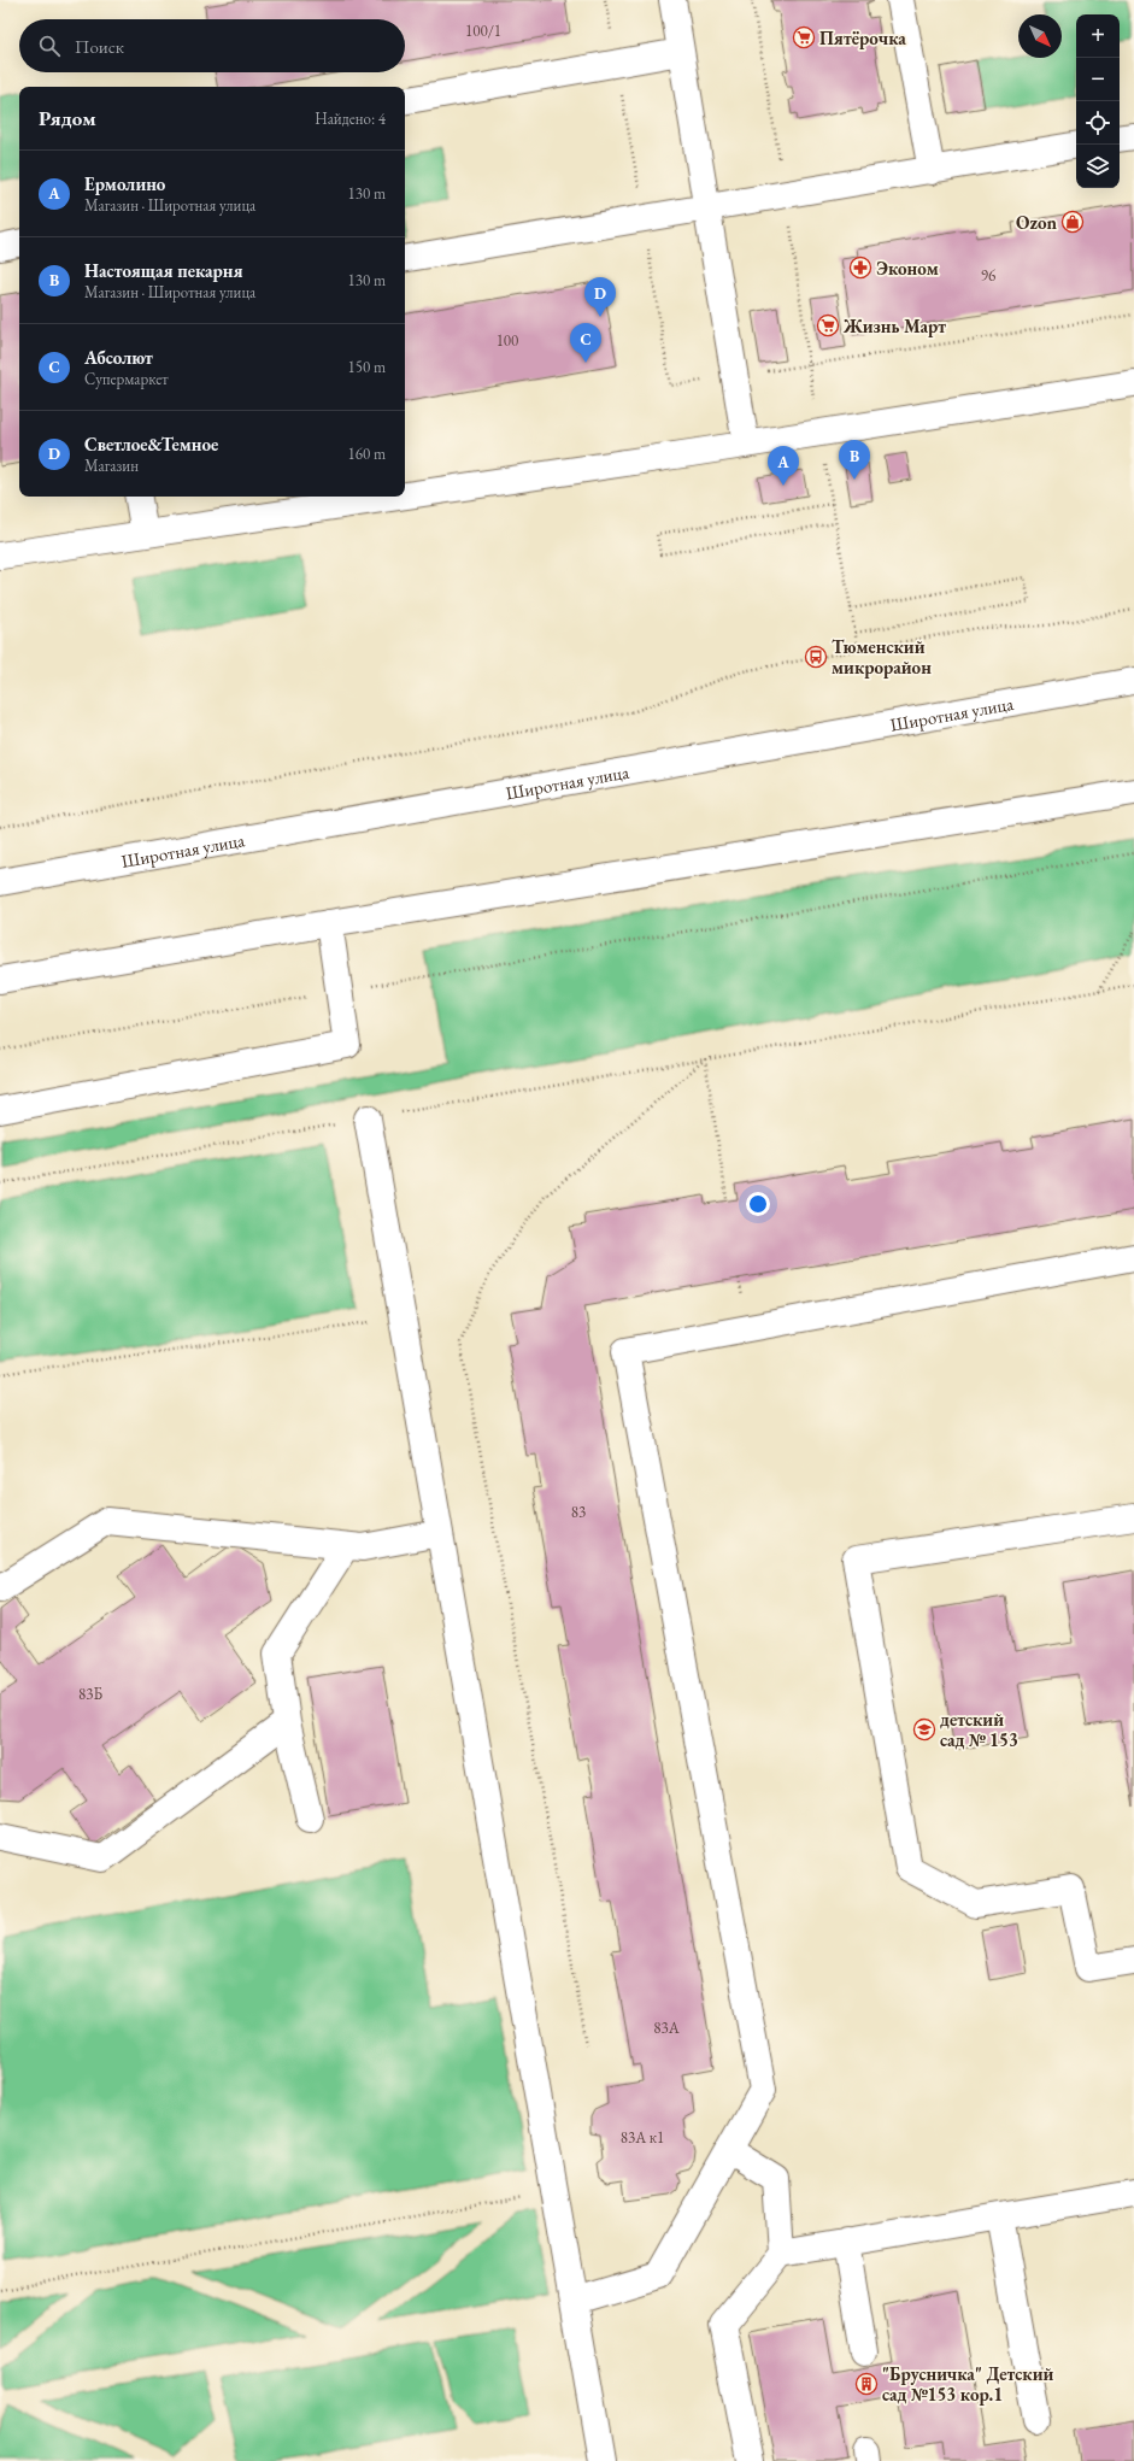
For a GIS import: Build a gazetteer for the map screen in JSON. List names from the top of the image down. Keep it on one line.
{"streets":{"main road":["Широтная улица"]},"places":{"supermarket":["Пятёрочка","Жизнь Март"],"shop":["Ozon"],"pharmacy":["Эконом"],"bus stop":["Тюменский микрорайон"],"school or university":["детский сад № 153"],"building":["\"Брусничка\" Детский сад №153 кор.1"]},"house_numbers":["100/1","96","100","83","83Б","83А","83А к1"],"north":"bottom right","page":{"map_buttons":["+","−"],"search":"Поиск","heading":["Рядом","Найдено: 4"],"list":[{"mark":"A","name":"Ермолино","note":"Магазин · Широтная улица","value":"130 m"},{"mark":"B","name":"Настоящая пекарня","note":"Магазин · Широтная улица","value":"130 m"},{"mark":"C","name":"Абсолют","note":"Супермаркет","value":"150 m"},{"mark":"D","name":"Светлое&Темное","note":"Магазин","value":"160 m"}],"pins":["D","C","B","A"]}}
